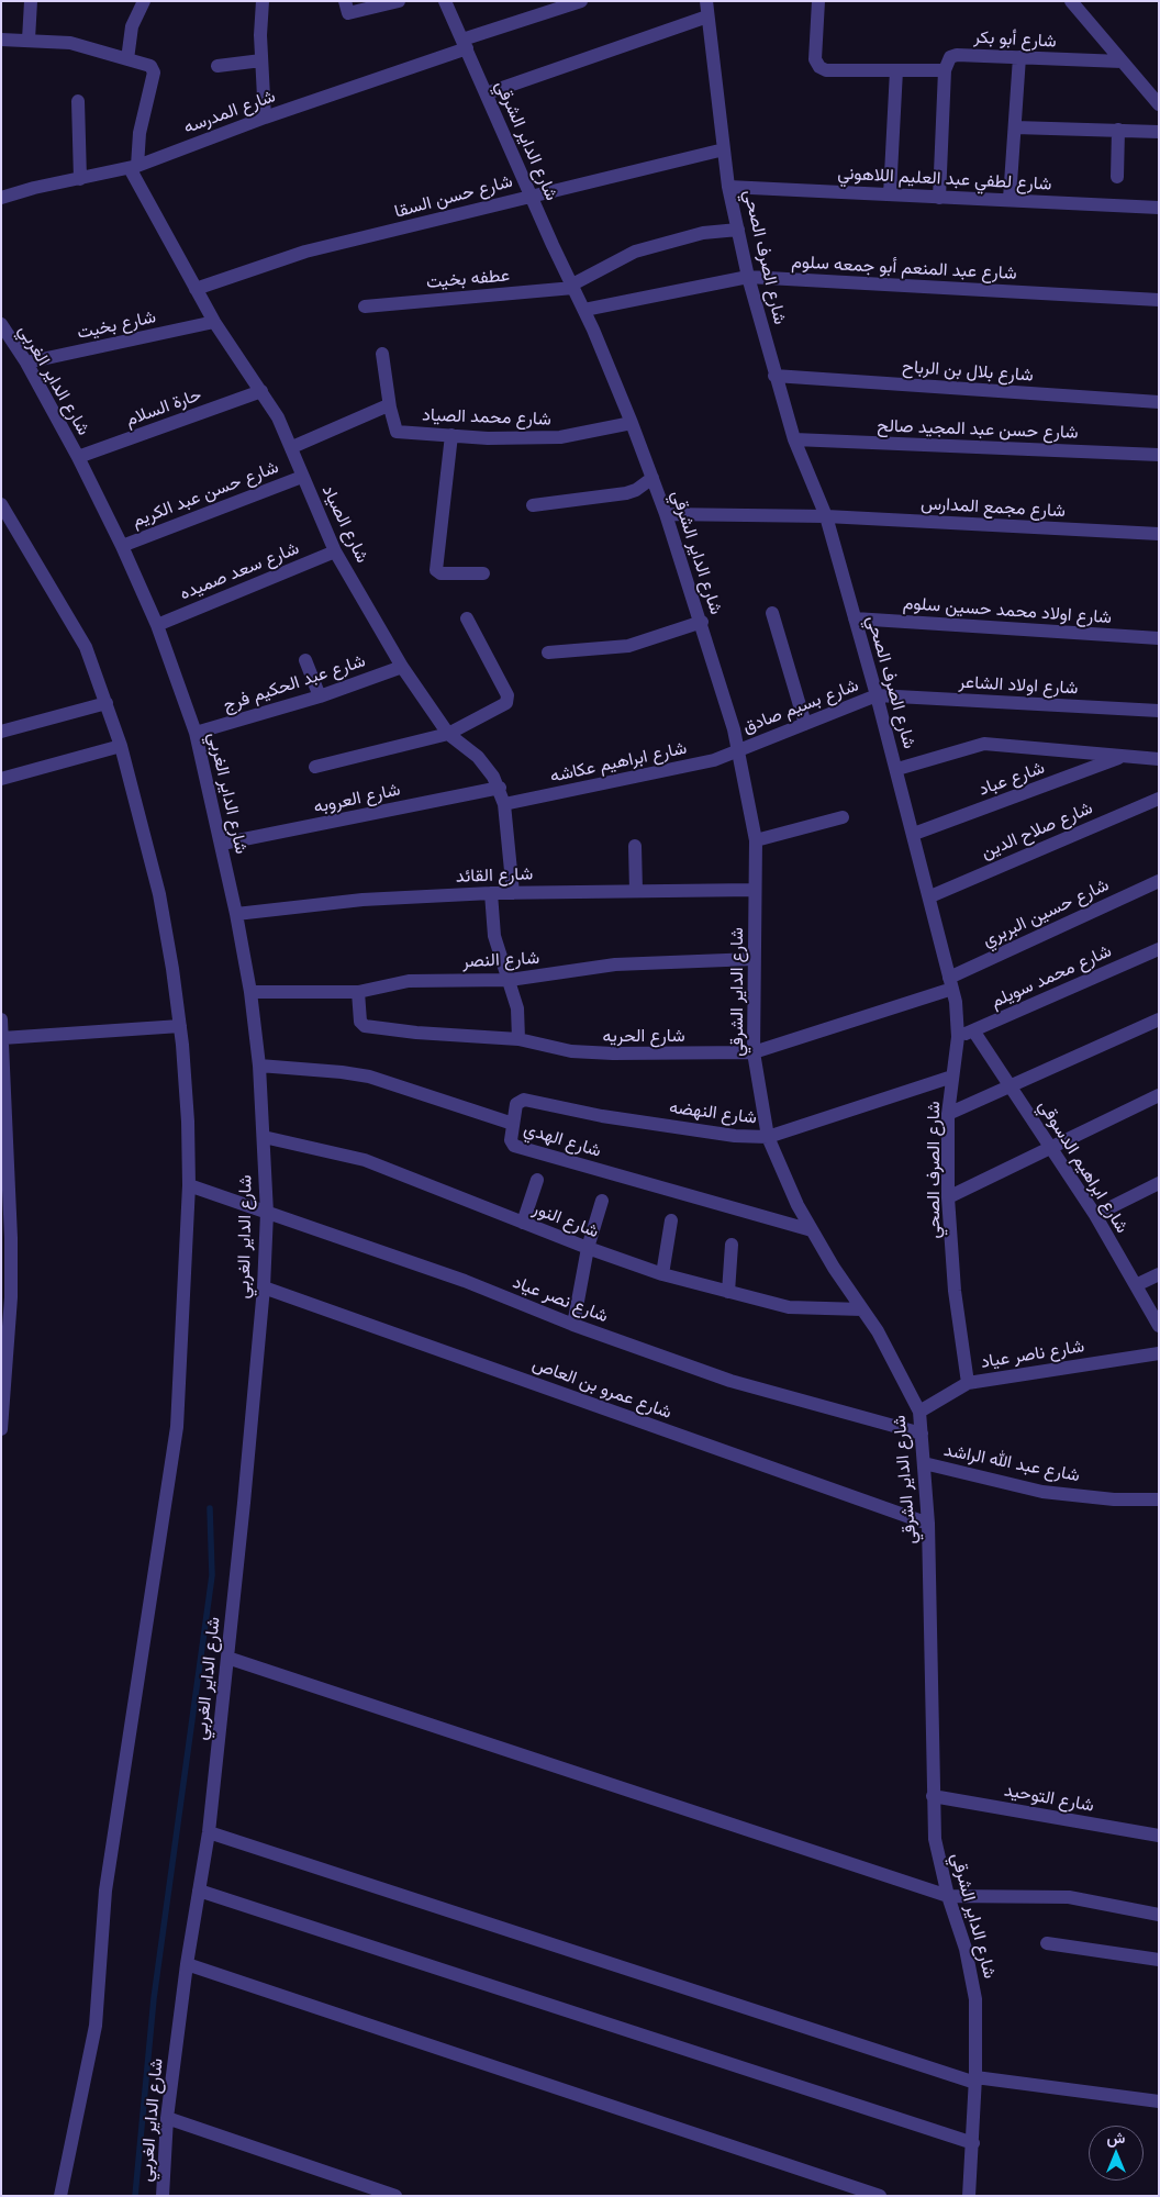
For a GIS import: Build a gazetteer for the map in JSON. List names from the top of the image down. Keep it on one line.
{"streets":{"street":["شارع أبو بكر","شارع المدرسه","شارع الداير الشرقي","شارع لطفي عبد العليم اللاهوني","شارع حسن السقا","شارع الصرف الصحي","شارع عبد المنعم أبو جمعه سلوم","عطفه بخيت","شارع بخيت","شارع بلال بن الرباح","شارع الداير الغربي","حارة السلام","شارع محمد الصياد","شارع حسن عبد المجيد صالح","شارع حسن عبد الكريم","شارع مجمع المدارس","شارع الصياد","شارع سعد صميده","شارع اولاد محمد حسين سلوم","شارع عبد الحكيم فرج","شارع اولاد الشاعر","شارع بسيم صادق","شارع ابراهيم عكاشه","شارع عباد","شارع العروبه","شارع صلاح الدين","شارع القائد","شارع حسين البربري","شارع النصر","شارع محمد سويلم","شارع الحريه","شارع النهضه","شارع الهدي","شارع ابراهيم الدسوقي","شارع النور","شارع نصر عياد","شارع ناصر عياد","شارع عمرو بن العاص","شارع عبد الله الراشد","شارع التوحيد"]},"crossings":[["شارع المدرسه","شارع الداير الشرقي"],["شارع المدرسه","شارع الصياد"],["شارع الداير الشرقي","شارع حسن السقا"],["شارع الداير الشرقي","شارع عبد المنعم أبو جمعه سلوم"],["شارع الداير الشرقي","عطفه بخيت"],["شارع الداير الشرقي","شارع محمد الصياد"],["شارع الداير الشرقي","شارع مجمع المدارس"],["شارع الداير الشرقي","شارع بسيم صادق"],["شارع الداير الشرقي","شارع ابراهيم عكاشه"],["شارع الداير الشرقي","شارع القائد"],["شارع الداير الشرقي","شارع النصر"],["شارع الداير الشرقي","شارع الحريه"],["شارع الداير الشرقي","شارع النهضه"],["شارع الداير الشرقي","شارع الهدي"],["شارع الداير الشرقي","شارع النور"],["شارع الداير الشرقي","شارع نصر عياد"],["شارع الداير الشرقي","شارع ناصر عياد"],["شارع الداير الشرقي","شارع عمرو بن العاص"],["شارع الداير الشرقي","شارع عبد الله الراشد"],["شارع الداير الشرقي","شارع التوحيد"],["شارع لطفي عبد العليم اللاهوني","شارع الصرف الصحي"],["شارع حسن السقا","شارع الصرف الصحي"],["شارع حسن السقا","شارع الصياد"],["شارع الصرف الصحي","شارع عبد المنعم أبو جمعه سلوم"],["شارع الصرف الصحي","شارع بلال بن الرباح"],["شارع الصرف الصحي","شارع حسن عبد المجيد صالح"],["شارع الصرف الصحي","شارع مجمع المدارس"],["شارع الصرف الصحي","شارع اولاد محمد حسين سلوم"],["شارع الصرف الصحي","شارع اولاد الشاعر"],["شارع الصرف الصحي","شارع بسيم صادق"],["شارع الصرف الصحي","شارع عباد"],["شارع الصرف الصحي","شارع صلاح الدين"],["شارع الصرف الصحي","شارع حسين البربري"],["شارع الصرف الصحي","شارع محمد سويلم"],["شارع الصرف الصحي","شارع الحريه"],["شارع الصرف الصحي","شارع النهضه"],["شارع الصرف الصحي","شارع ناصر عياد"],["شارع بخيت","شارع الداير الغربي"],["شارع بخيت","شارع الصياد"],["شارع الداير الغربي","حارة السلام"],["شارع الداير الغربي","شارع حسن عبد الكريم"],["شارع الداير الغربي","شارع سعد صميده"],["شارع الداير الغربي","شارع عبد الحكيم فرج"],["شارع الداير الغربي","شارع العروبه"],["شارع الداير الغربي","شارع القائد"],["شارع الداير الغربي","شارع النصر"],["شارع الداير الغربي","شارع الهدي"],["شارع الداير الغربي","شارع النور"],["شارع الداير الغربي","شارع نصر عياد"],["شارع الداير الغربي","شارع عمرو بن العاص"],["حارة السلام","شارع الصياد"],["شارع حسن عبد الكريم","شارع الصياد"],["شارع الصياد","شارع سعد صميده"],["شارع الصياد","شارع عبد الحكيم فرج"],["شارع الصياد","شارع ابراهيم عكاشه"],["شارع الصياد","شارع العروبه"],["شارع الصياد","شارع القائد"],["شارع اولاد الشاعر","شارع بسيم صادق"],["شارع بسيم صادق","شارع ابراهيم عكاشه"],["شارع حسين البربري","شارع الحريه"],["شارع النصر","شارع الحريه"],["شارع محمد سويلم","شارع ابراهيم الدسوقي"],["شارع النهضه","شارع الهدي"]],"north":"top"}
